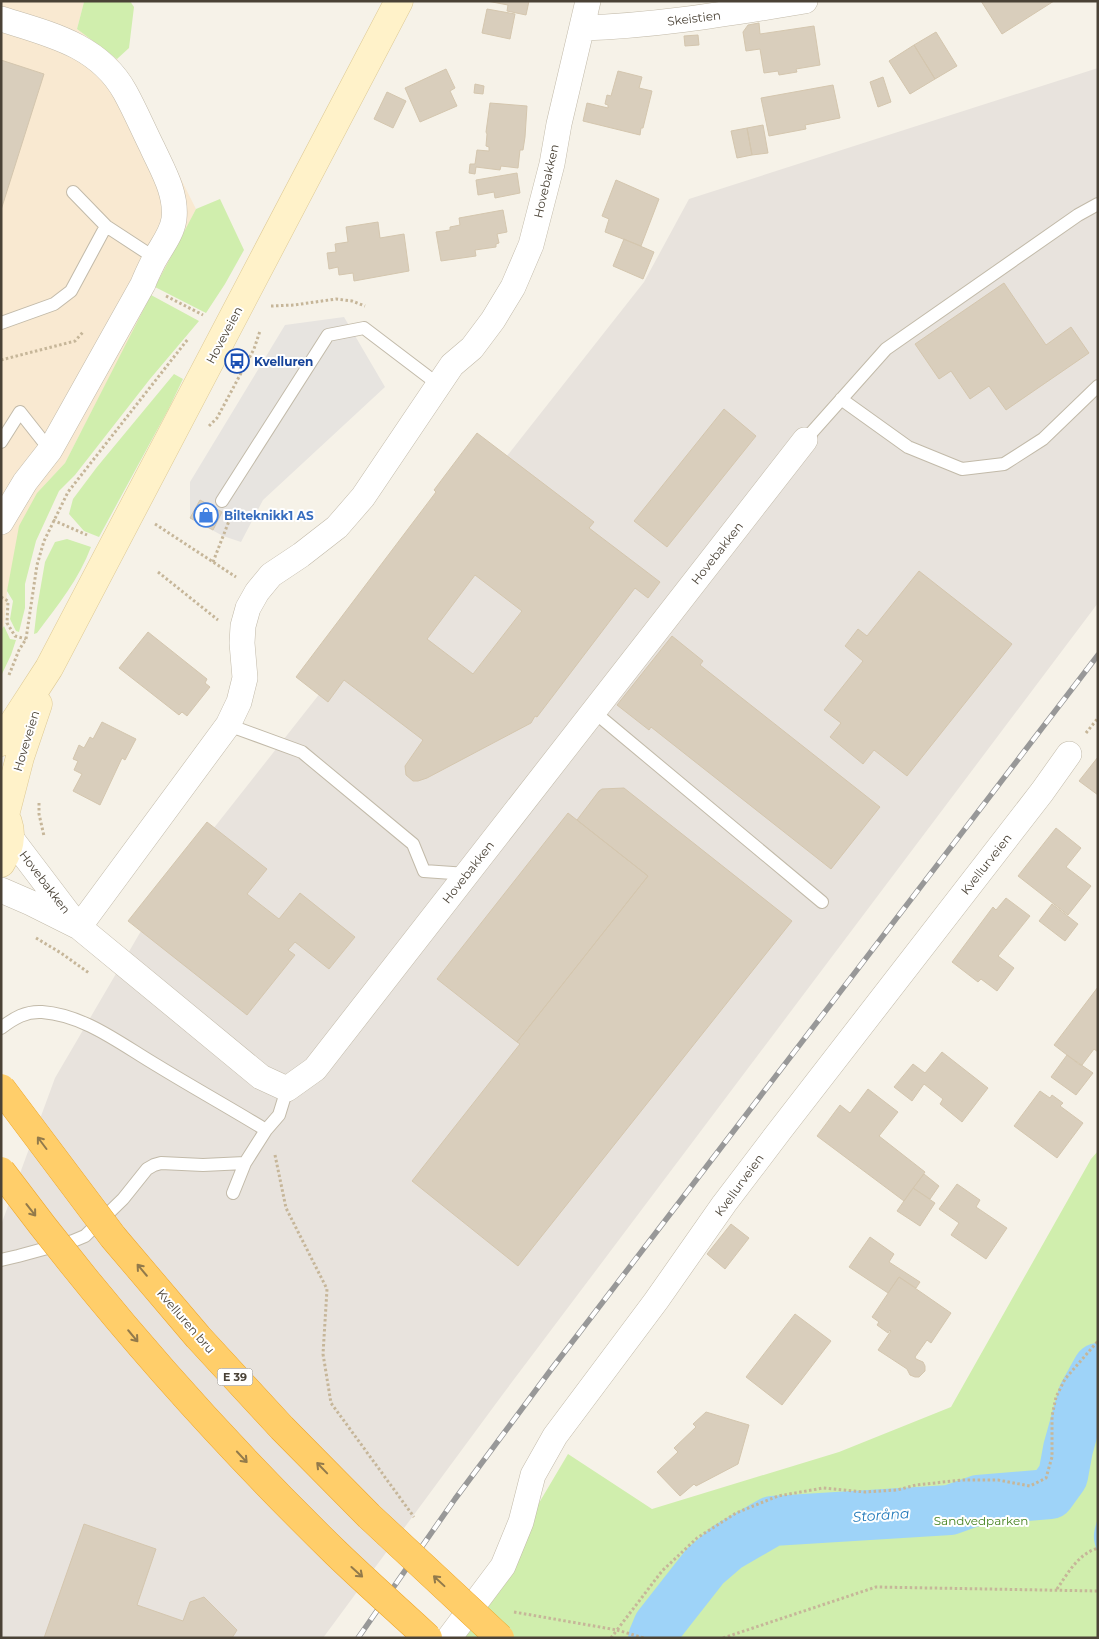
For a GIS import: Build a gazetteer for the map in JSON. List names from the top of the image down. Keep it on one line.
{"streets":{"highway":["Kvelluren bru","E 39"],"main road":["Hoveveien"],"street":["Skeistien","Hovebakken","Kvellurveien"]},"crossings":[["Skeistien","Hovebakken"],["Hovebakken","Hoveveien"]],"water":["Storåna"],"parks":["Sandvedparken"],"places":{"bus stop":["Kvelluren"],"shop":["Bilteknikk1 AS"]}}
